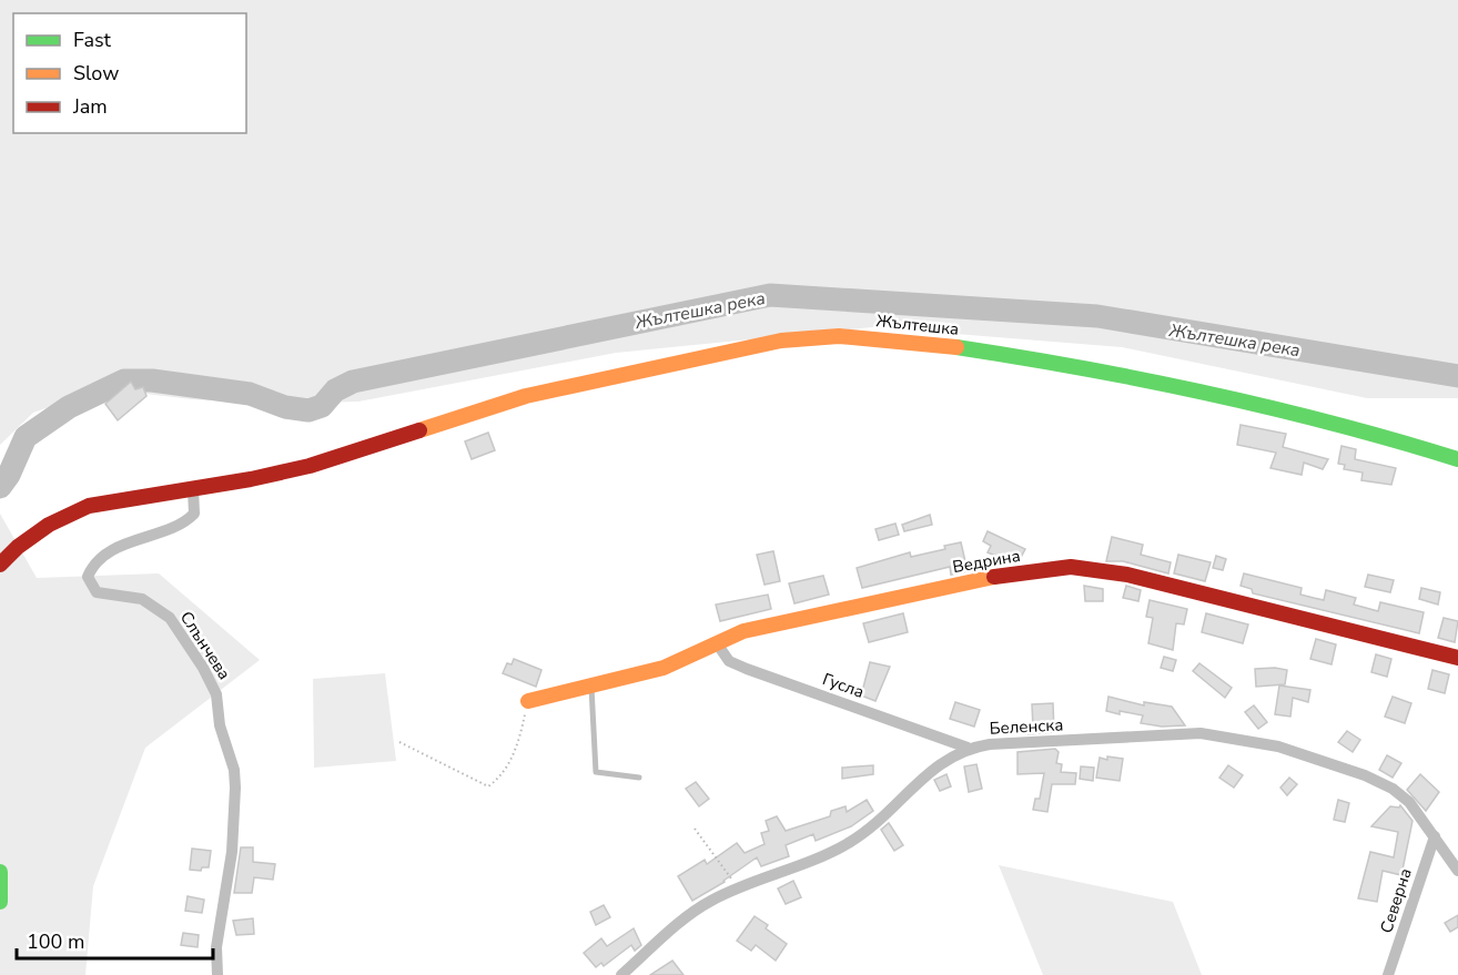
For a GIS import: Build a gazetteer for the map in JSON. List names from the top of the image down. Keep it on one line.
{"streets":{"main road":["Жълтешка","Ведрина"],"street":["Слънчева","Гусла","Беленска","Северна"]},"crossings":[["Жълтешка","Слънчева"],["Ведрина","Гусла"],["Гусла","Беленска"],["Беленска","Северна"]],"water":["Жълтешка река"],"legend":["Fast","Slow","Jam"],"scale_bar":"100 m"}
